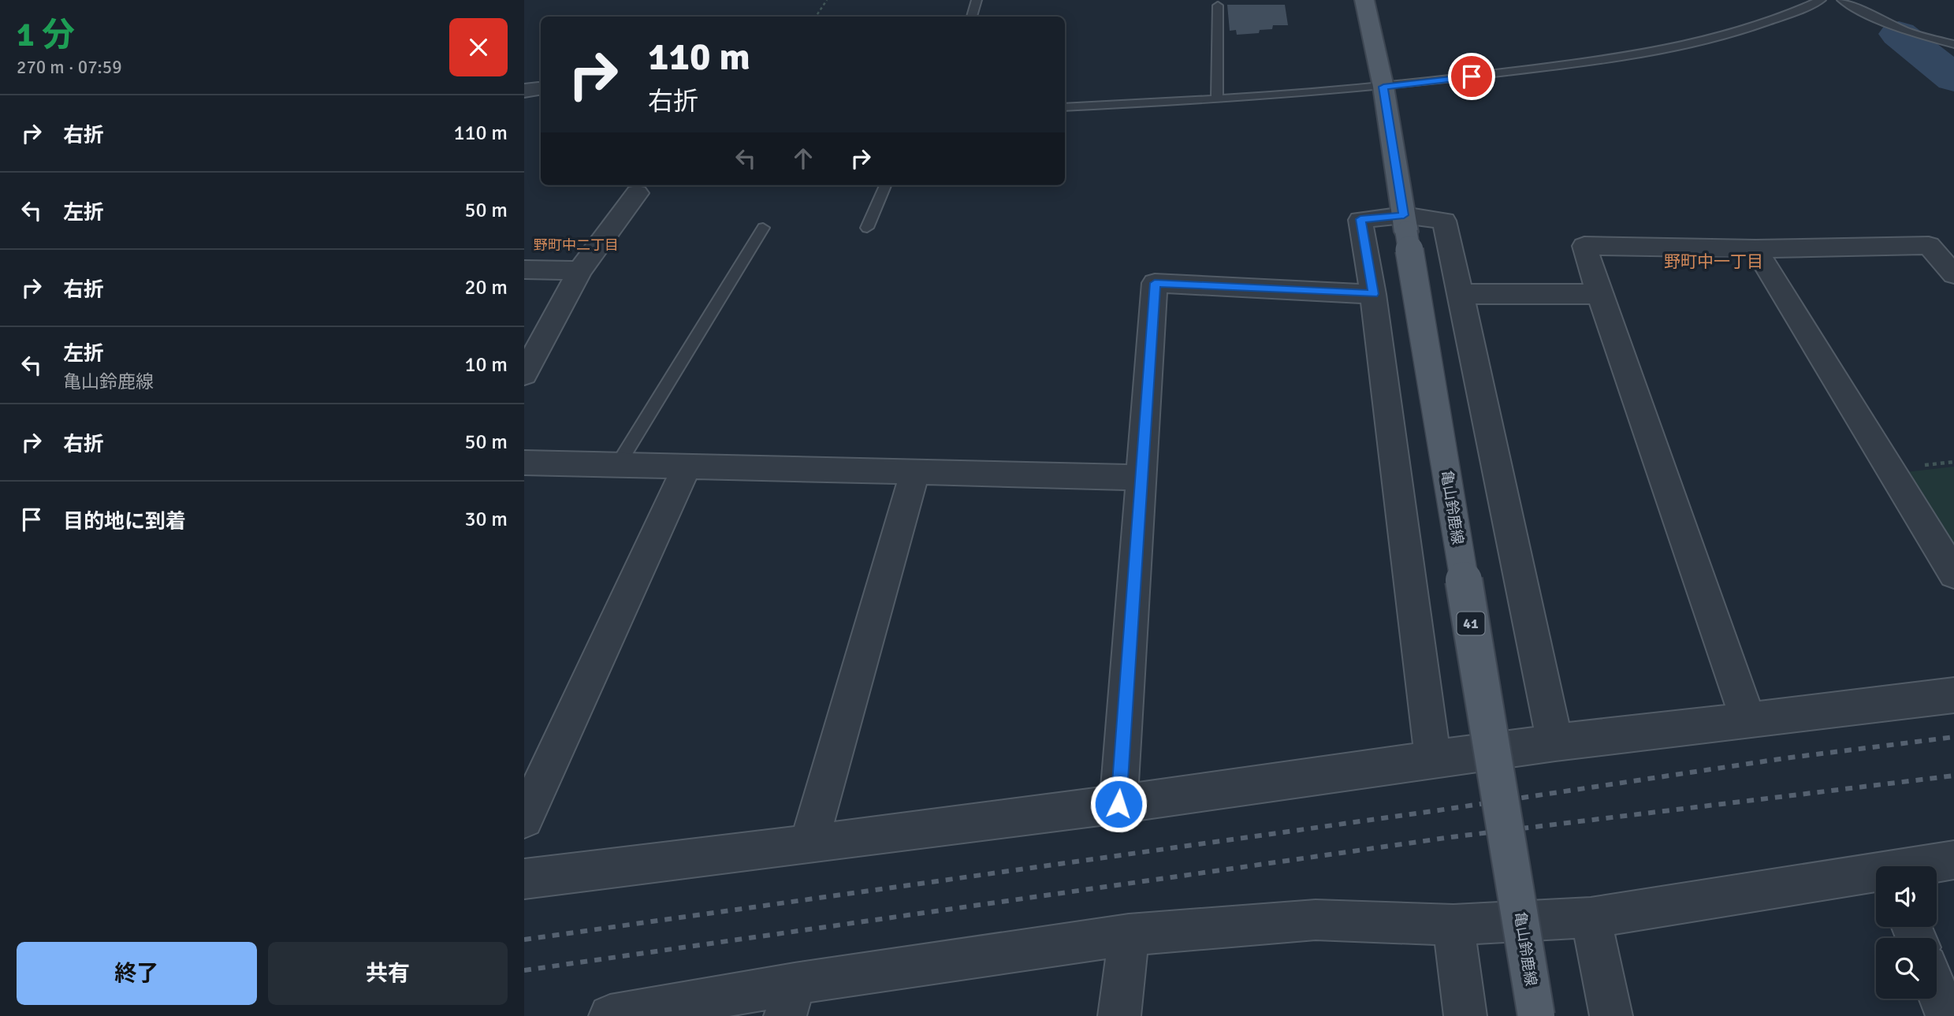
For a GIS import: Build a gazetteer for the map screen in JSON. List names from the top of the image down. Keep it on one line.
{"streets":{"main road":["亀山鈴鹿線","41"]},"districts":["野町中二丁目","野町中一丁目"],"page":{"heading":["1 分","270 m · 07:59"],"turn":["110 m","右折"],"list":[{"name":"右折","value":"110 m"},{"name":"左折","value":"50 m"},{"name":"右折","value":"20 m"},{"name":"左折","note":"亀山鈴鹿線","value":"10 m"},{"name":"右折","value":"50 m"},{"name":"目的地に到着","value":"30 m"}],"buttons":["終了","共有"]}}
